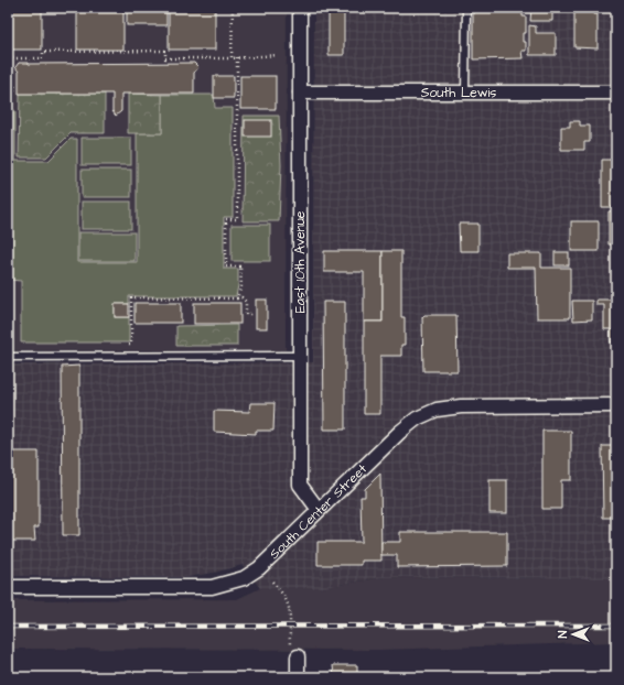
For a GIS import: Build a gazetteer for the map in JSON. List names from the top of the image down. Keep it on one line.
{"streets":{"street":["South Lewis","East 10th Avenue","South Center Street"]},"crossings":[["South Lewis","East 10th Avenue"],["East 10th Avenue","South Center Street"]],"north":"left"}
